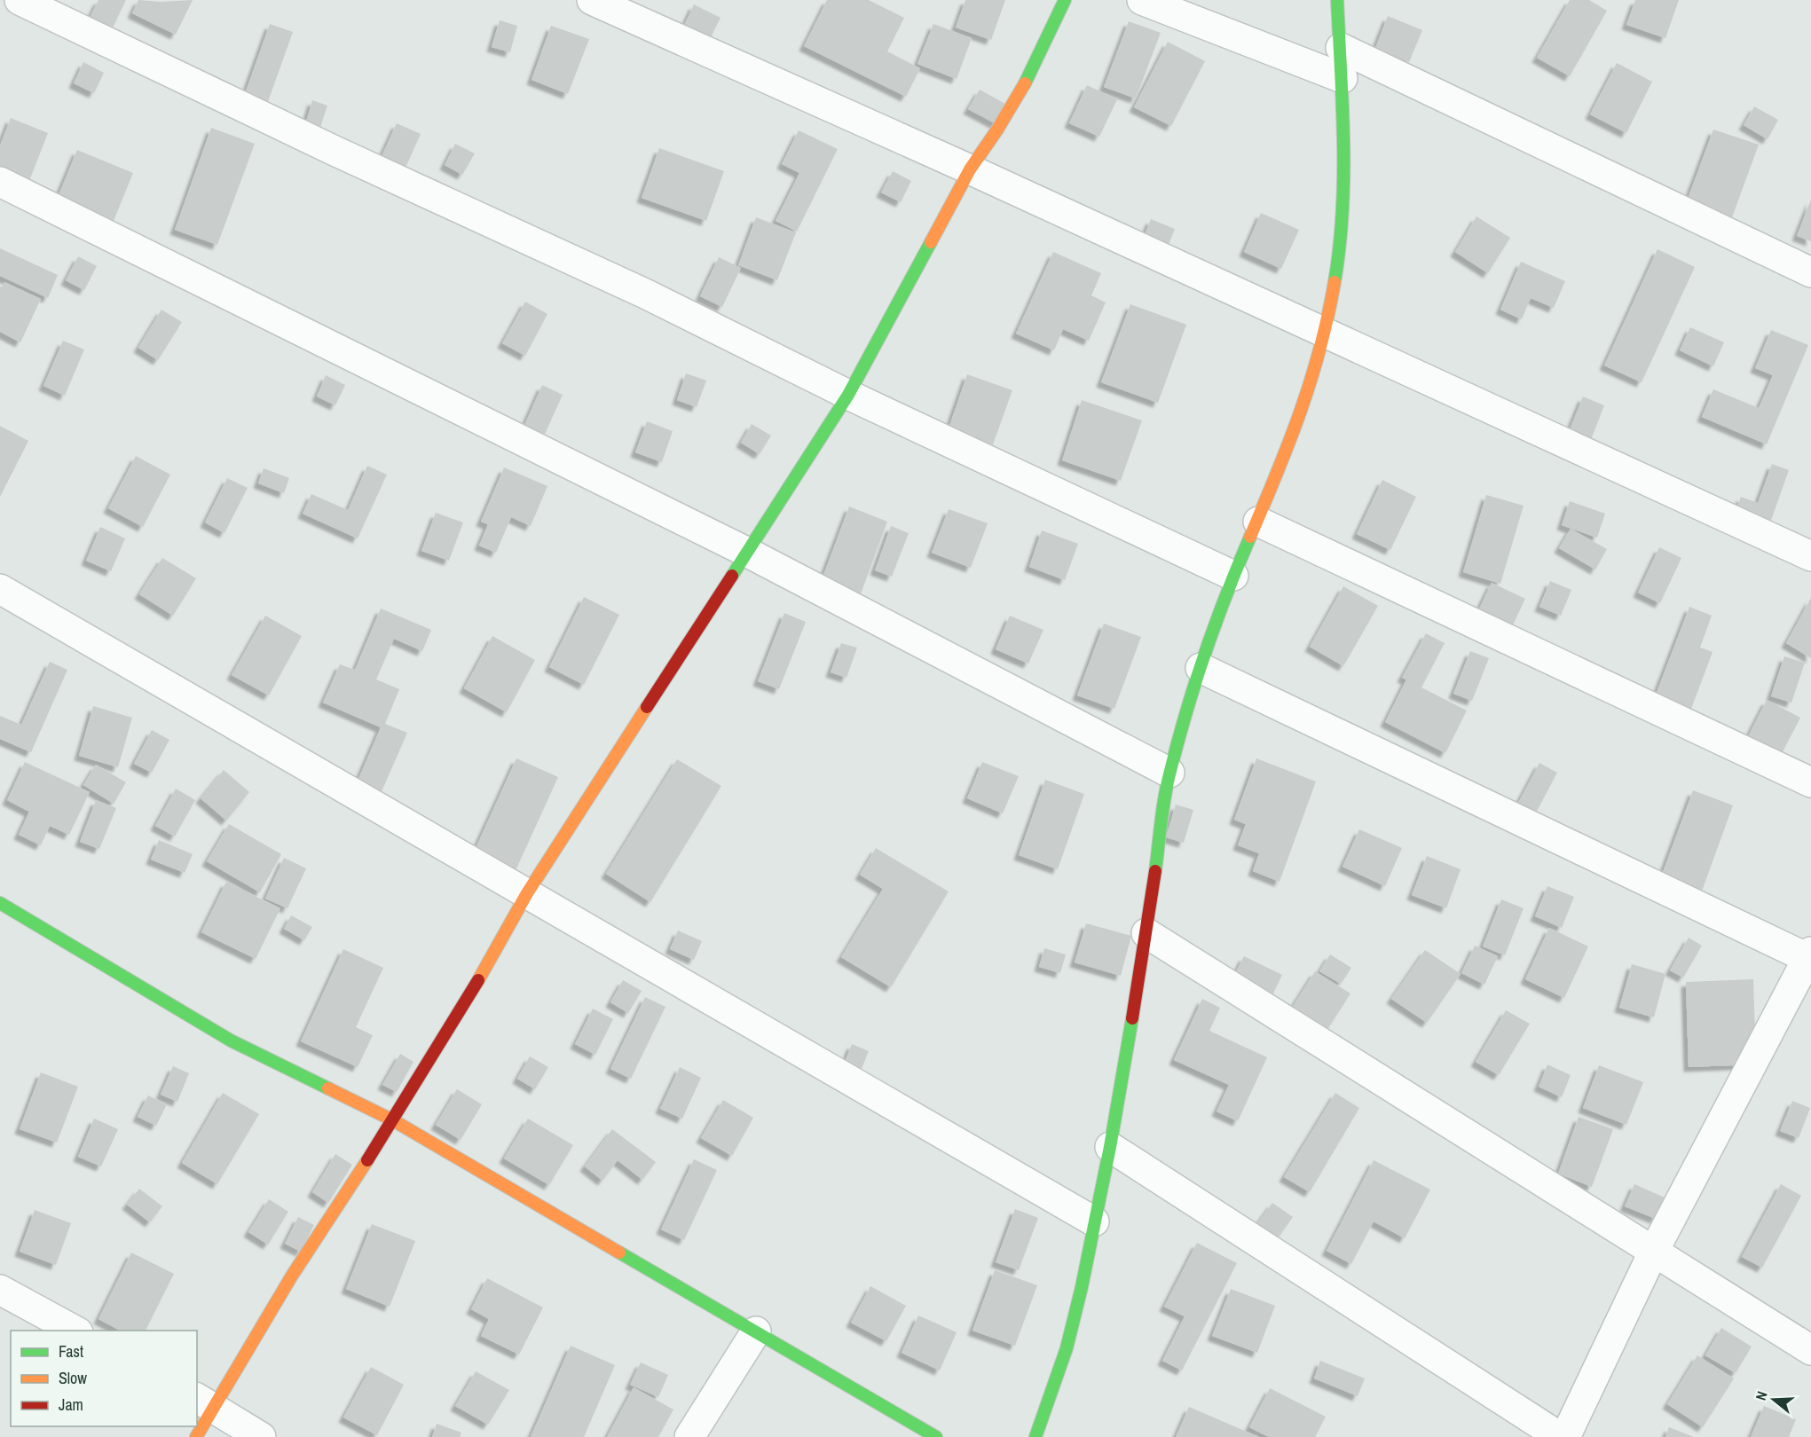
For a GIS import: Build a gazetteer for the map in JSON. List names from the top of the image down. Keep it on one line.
{"legend":["Fast","Slow","Jam"],"north":"left"}
